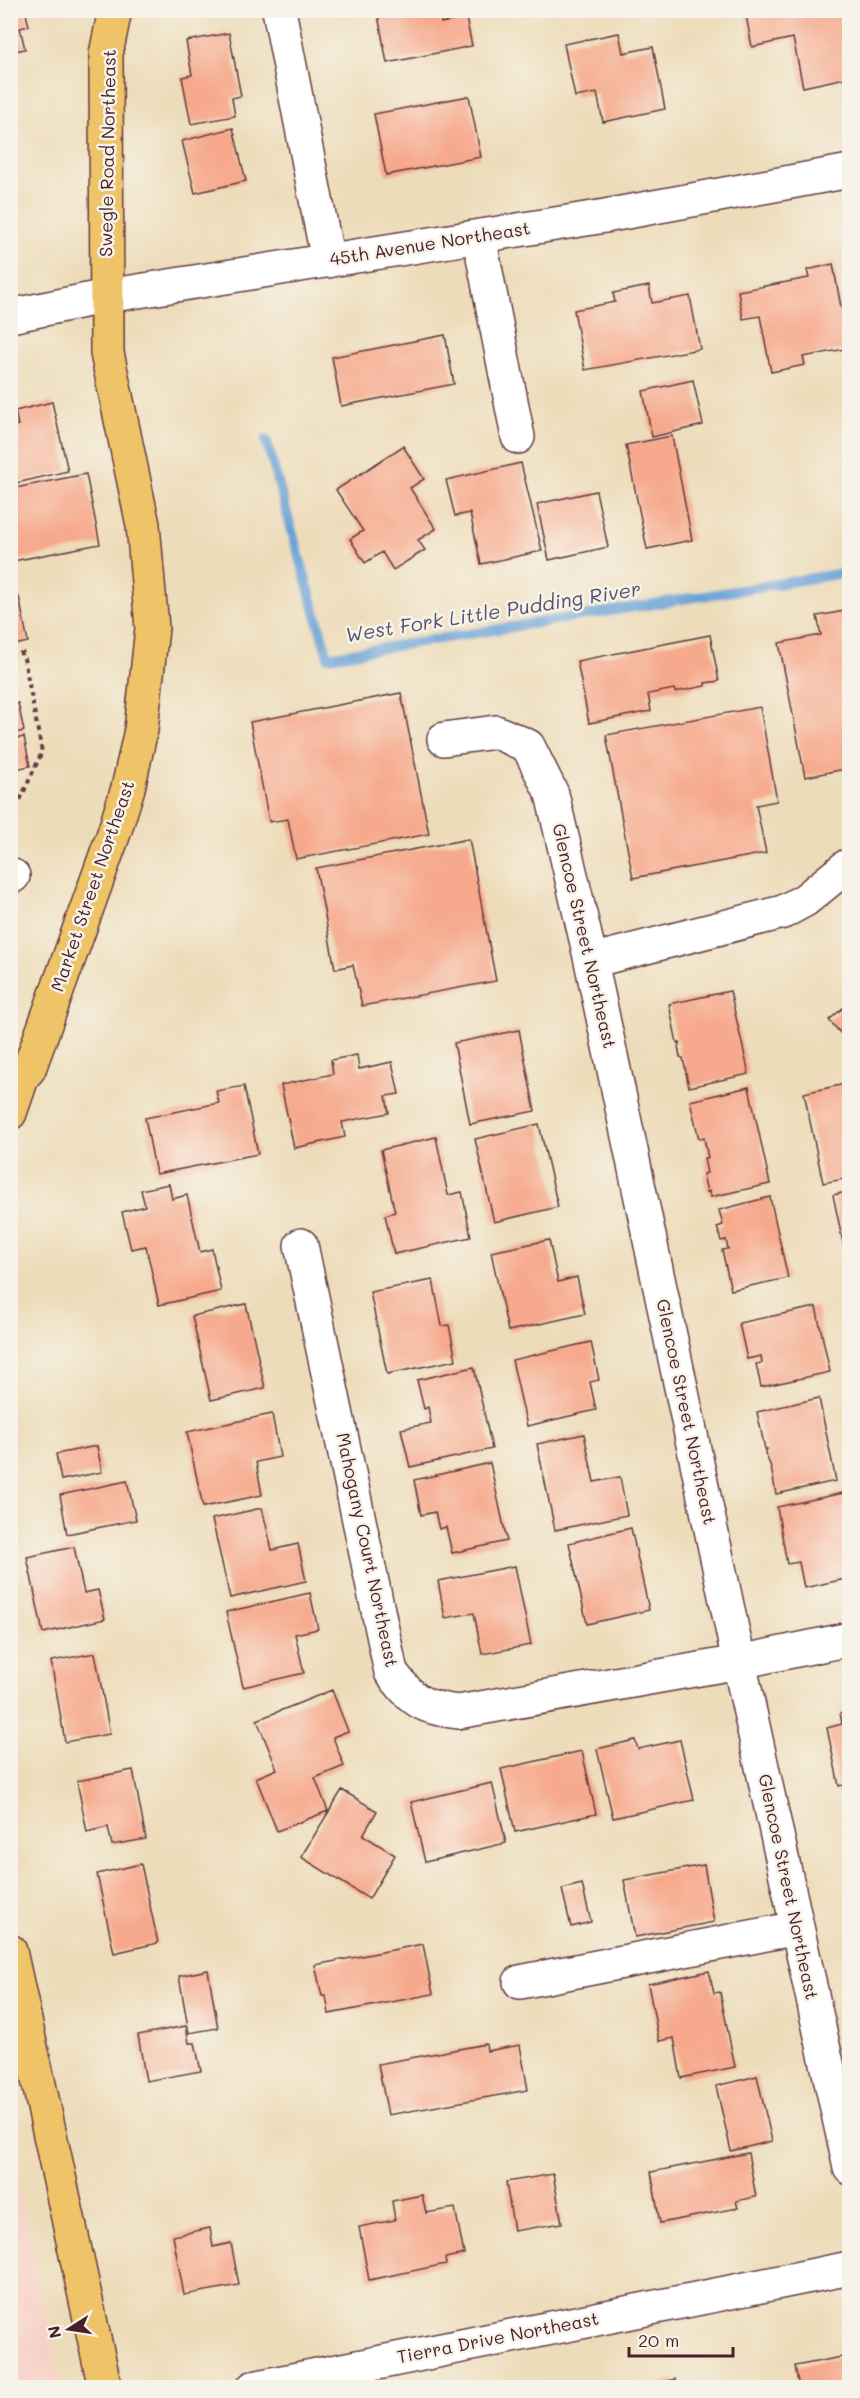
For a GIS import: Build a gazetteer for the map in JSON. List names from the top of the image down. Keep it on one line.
{"streets":{"main road":["Swegle Road Northeast","Market Street Northeast"],"street":["45th Avenue Northeast","Glencoe Street Northeast","Mahogany Court Northeast","Tierra Drive Northeast"]},"crossings":[["Swegle Road Northeast","45th Avenue Northeast"],["Swegle Road Northeast","Market Street Northeast"],["45th Avenue Northeast","Market Street Northeast"],["Glencoe Street Northeast","Mahogany Court Northeast"]],"water":["West Fork Little Pudding River"],"scale_bar":"20 m","north":"left"}
